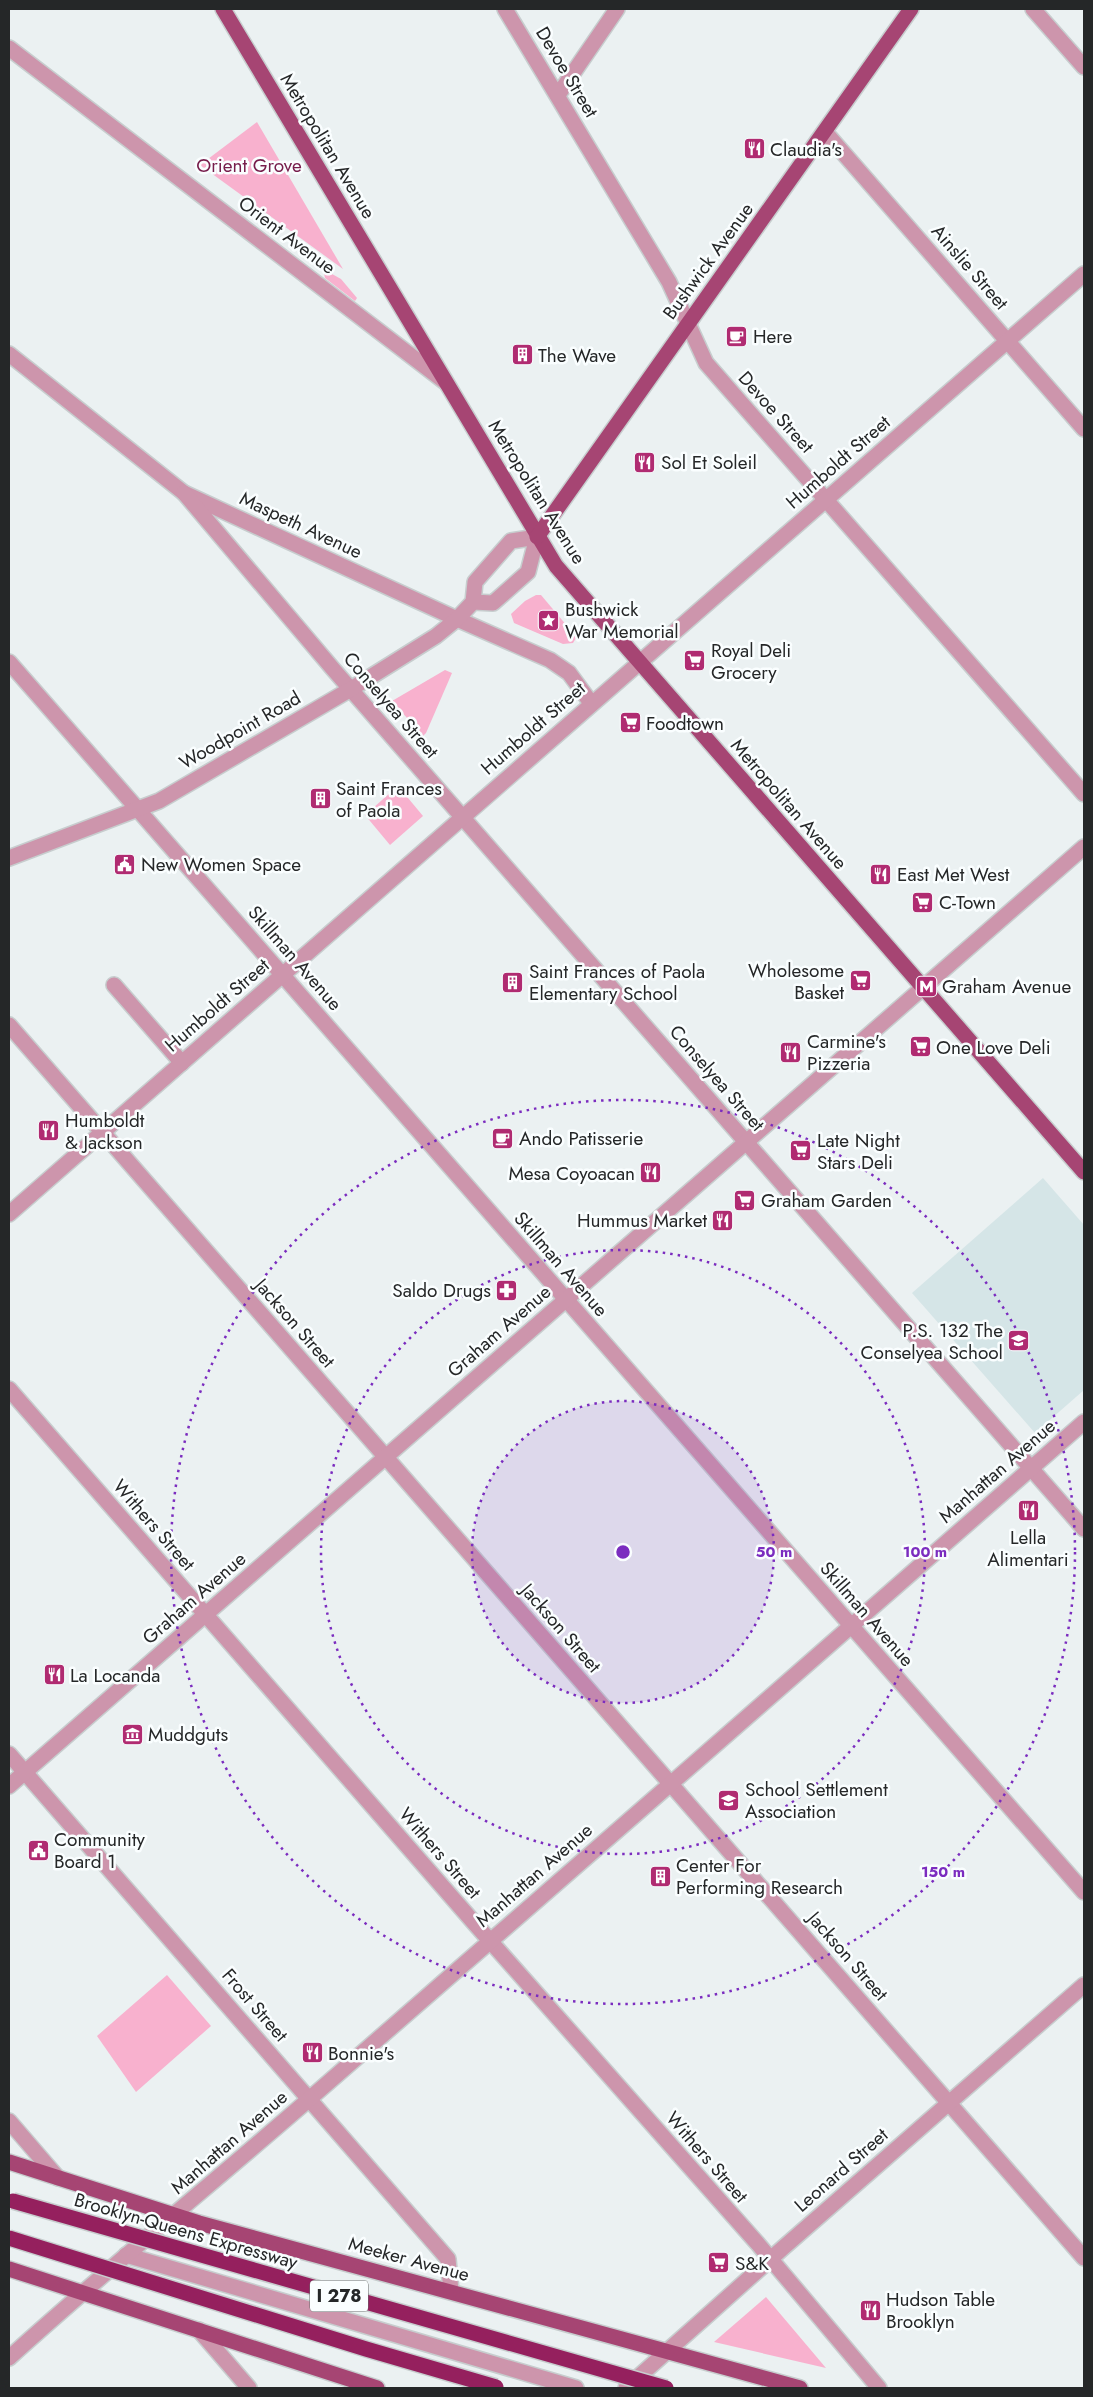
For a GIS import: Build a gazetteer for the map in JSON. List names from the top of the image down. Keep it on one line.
{"streets":{"highway":["Brooklyn-Queens Expressway","I 278"],"main road":["Metropolitan Avenue","Bushwick Avenue","Meeker Avenue"],"street":["Devoe Street","Orient Avenue","Ainslie Street","Humboldt Street","Maspeth Avenue","Conselyea Street","Woodpoint Road","Skillman Avenue","Jackson Street","Graham Avenue","Manhattan Avenue","Withers Street","Frost Street","Leonard Street"]},"crossings":[["Devoe Street","Bushwick Avenue"],["Devoe Street","Humboldt Street"],["Metropolitan Avenue","Orient Avenue"],["Metropolitan Avenue","Bushwick Avenue"],["Metropolitan Avenue","Humboldt Street"],["Metropolitan Avenue","Graham Avenue"],["Bushwick Avenue","Ainslie Street"],["Ainslie Street","Humboldt Street"],["Humboldt Street","Maspeth Avenue"],["Humboldt Street","Conselyea Street"],["Humboldt Street","Skillman Avenue"],["Humboldt Street","Jackson Street"],["Maspeth Avenue","Conselyea Street"],["Maspeth Avenue","Woodpoint Road"],["Conselyea Street","Woodpoint Road"],["Conselyea Street","Graham Avenue"],["Conselyea Street","Manhattan Avenue"],["Woodpoint Road","Skillman Avenue"],["Skillman Avenue","Graham Avenue"],["Skillman Avenue","Manhattan Avenue"],["Jackson Street","Graham Avenue"],["Jackson Street","Manhattan Avenue"],["Jackson Street","Leonard Street"],["Graham Avenue","Withers Street"],["Graham Avenue","Frost Street"],["Manhattan Avenue","Withers Street"],["Manhattan Avenue","Frost Street"],["Manhattan Avenue","Meeker Avenue"],["Withers Street","Leonard Street"],["Frost Street","Meeker Avenue"],["Leonard Street","Meeker Avenue"]],"parks":["Orient Grove"],"places":{"restaurant":["Claudia's","Sol Et Soleil","East Met West","Carmine's Pizzeria","Humboldt & Jackson","Mesa Coyoacan","Hummus Market","Lella Alimentari","La Locanda","Bonnie's","Hudson Table Brooklyn"],"cafe":["Here","Ando Patisserie"],"building":["The Wave","Saint Frances of Paola","Saint Frances of Paola Elementary School","Center For Performing Research"],"place":["Bushwick War Memorial"],"supermarket":["Royal Deli Grocery","Foodtown","C-Town","Wholesome Basket","One Love Deli","Late Night Stars Deli","Graham Garden","S&K"],"public building":["New Women Space","Community Board 1"],"metro station":["Graham Avenue"],"pharmacy":["Saldo Drugs"],"school or university":["P.S. 132 The Conselyea School","School Settlement Association"],"museum":["Muddguts"]},"rings":["50 m","100 m","150 m"]}
